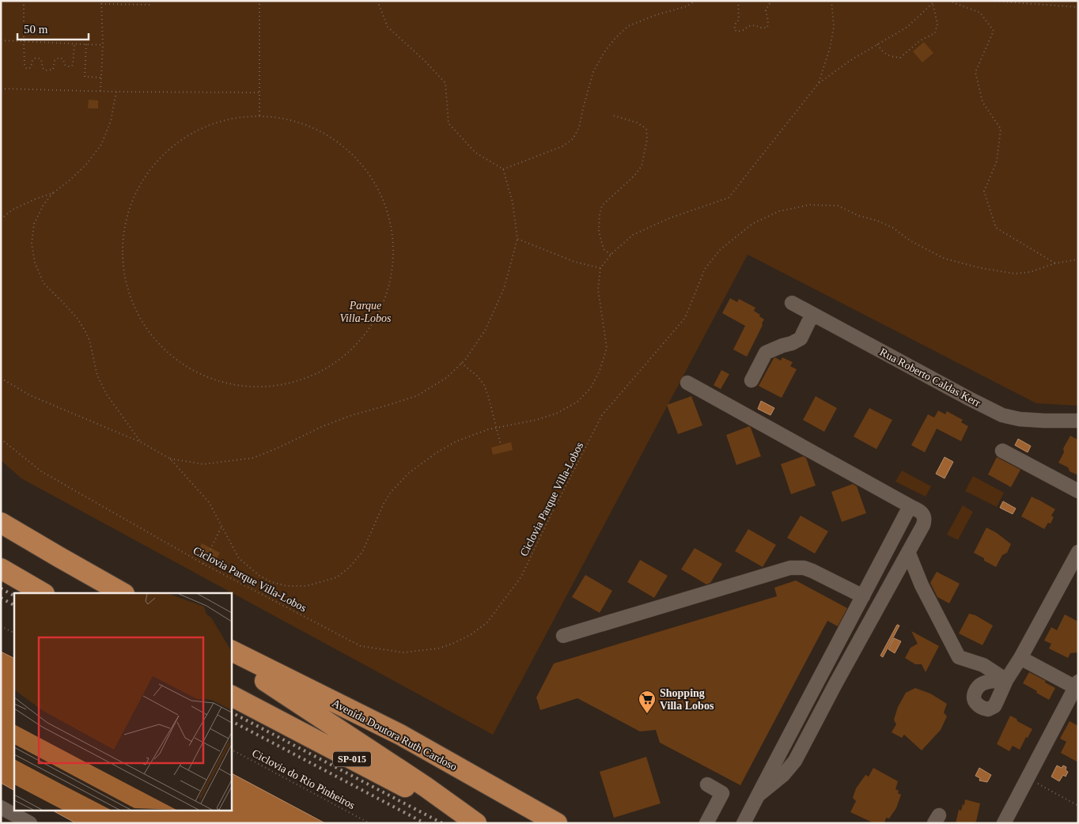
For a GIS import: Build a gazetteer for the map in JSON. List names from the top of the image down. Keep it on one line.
{"streets":{"highway":["Avenida Doutora Ruth Cardoso","SP-015"],"street":["Rua Roberto Caldas Kerr"],"path":["Ciclovia Parque Villa-Lobos","Ciclovia do Rio Pinheiros"]},"parks":["Parque Villa-Lobos"],"places":{"supermarket":["Shopping Villa Lobos"]},"scale_bar":"50 m"}
